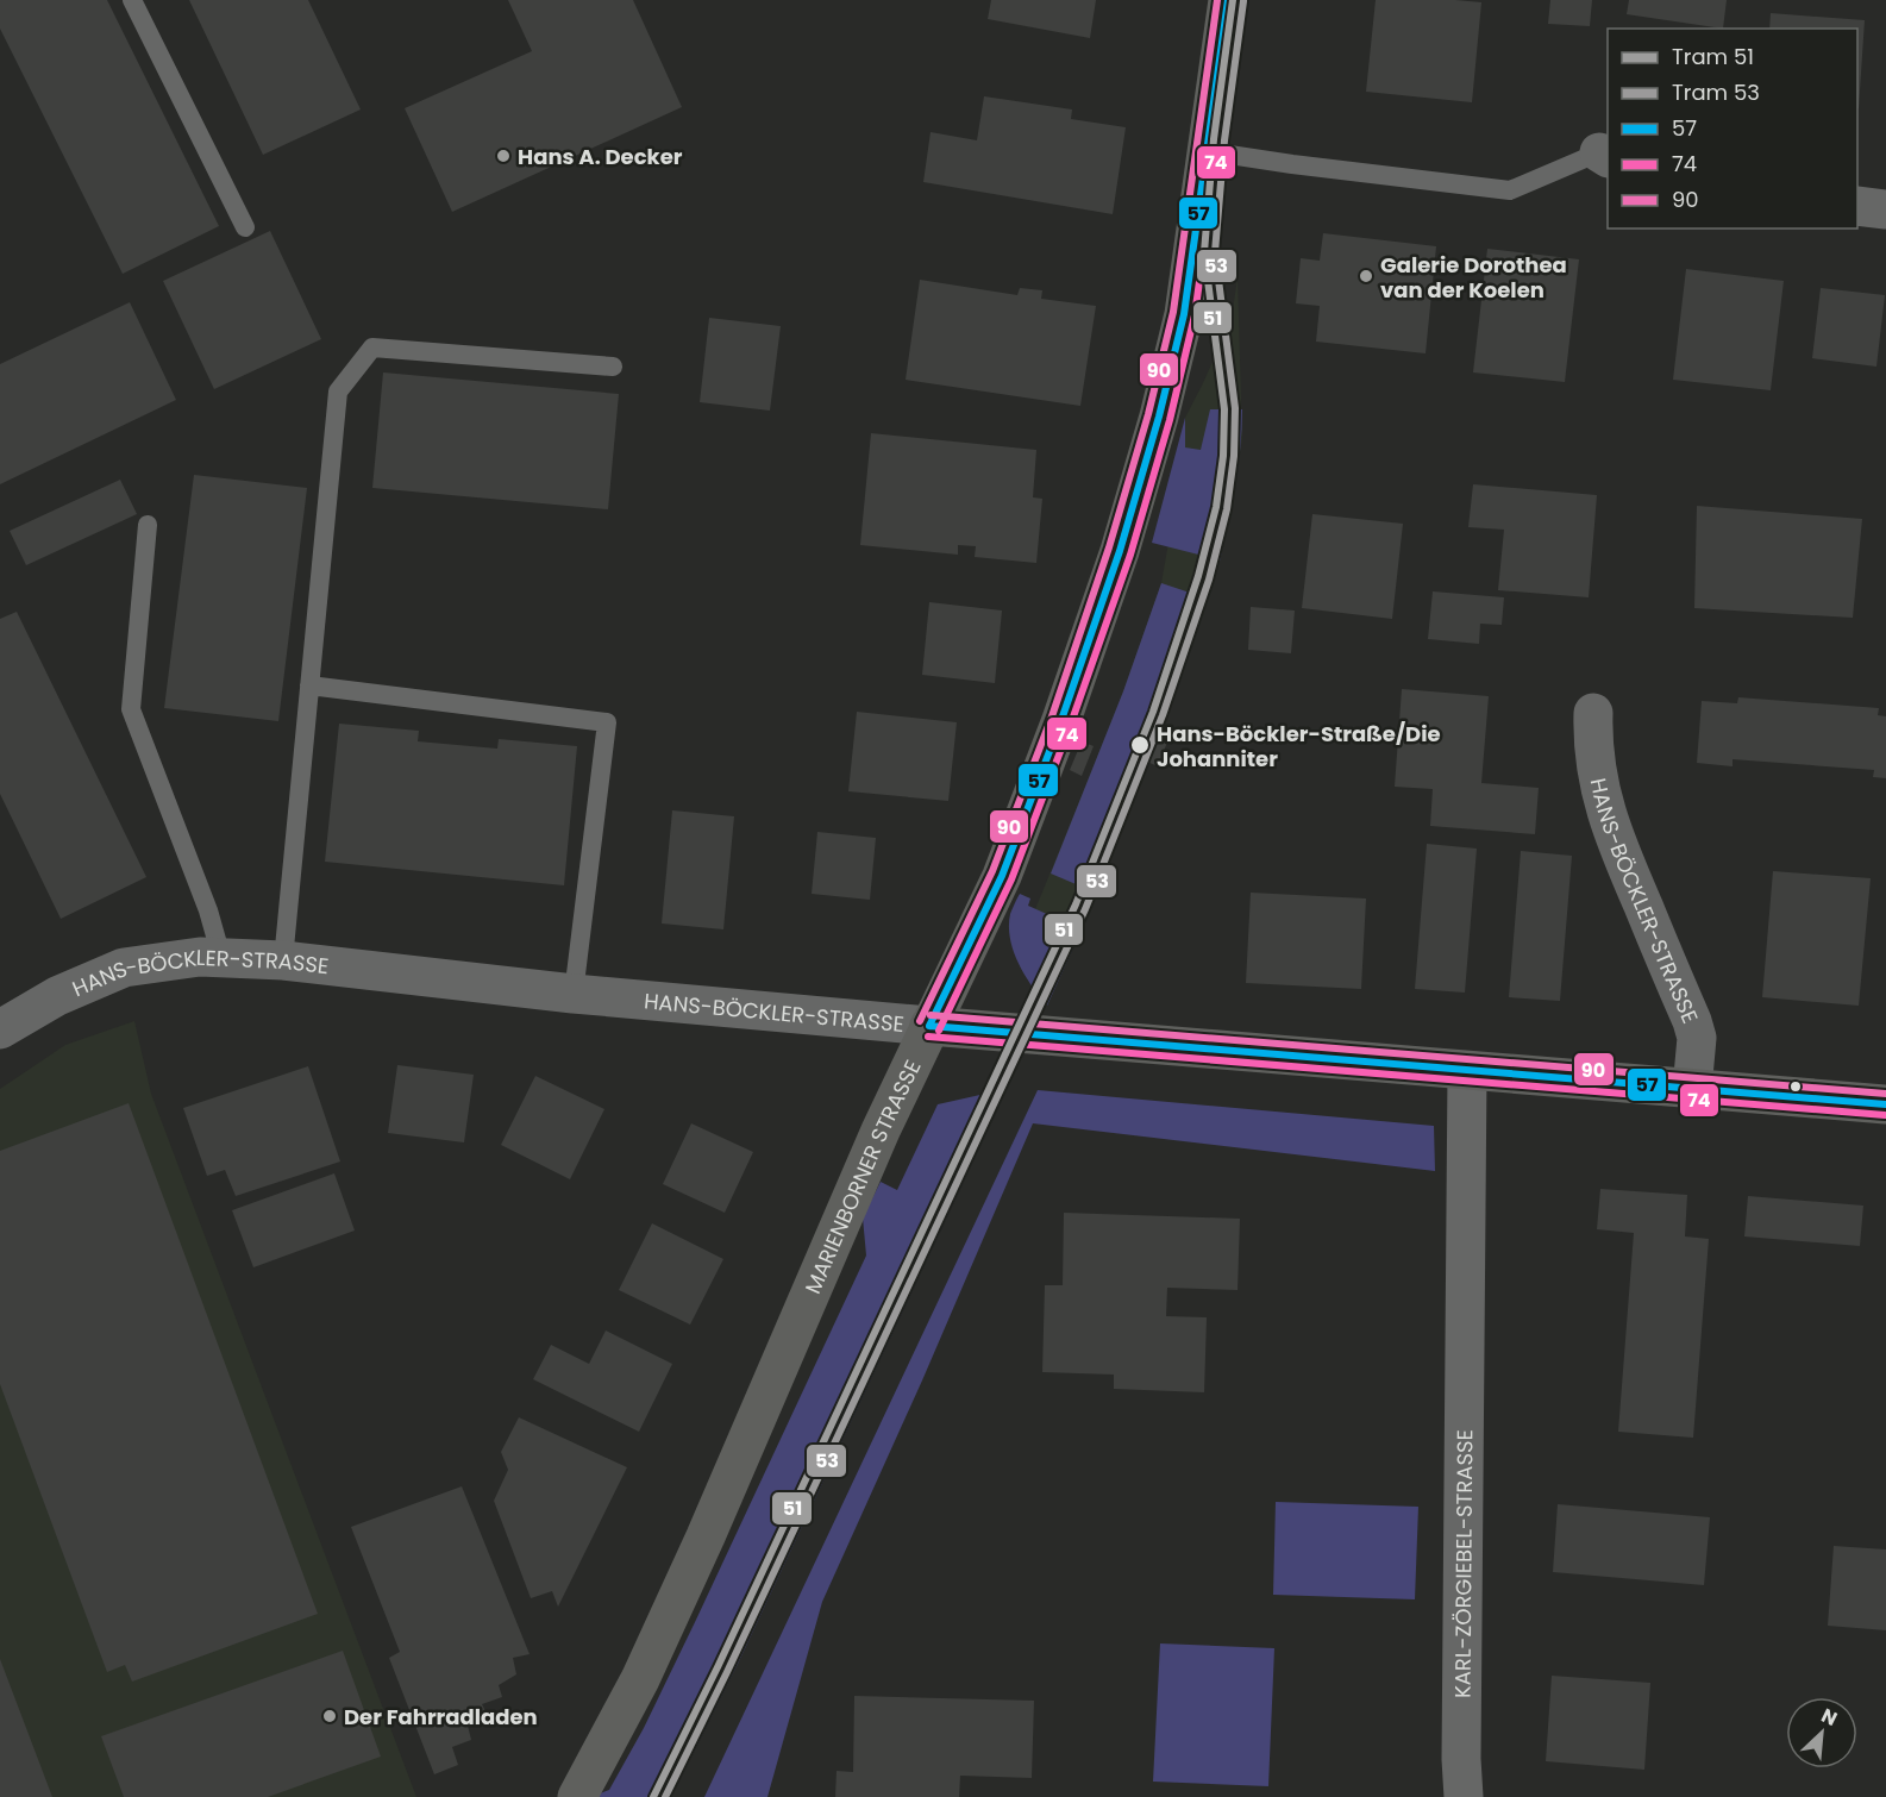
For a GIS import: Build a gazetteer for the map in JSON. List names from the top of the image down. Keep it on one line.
{"streets":{"street":["HANS-BÖCKLER-STRASSE","MARIENBORNER STRASSE","KARL-ZÖRGIEBEL-STRASSE"]},"crossings":[["HANS-BÖCKLER-STRASSE","MARIENBORNER STRASSE"],["HANS-BÖCKLER-STRASSE","KARL-ZÖRGIEBEL-STRASSE"]],"places":["Hans A. Decker","Galerie Dorothea van der Koelen","Hans-Böckler-Straße/Die Johanniter","Der Fahrradladen"],"lines":["tram line 51","transit line 57","transit line 90","tram line 53","transit line 74"],"legend":["Tram 51","Tram 53","57","74","90"],"north":"top right"}
